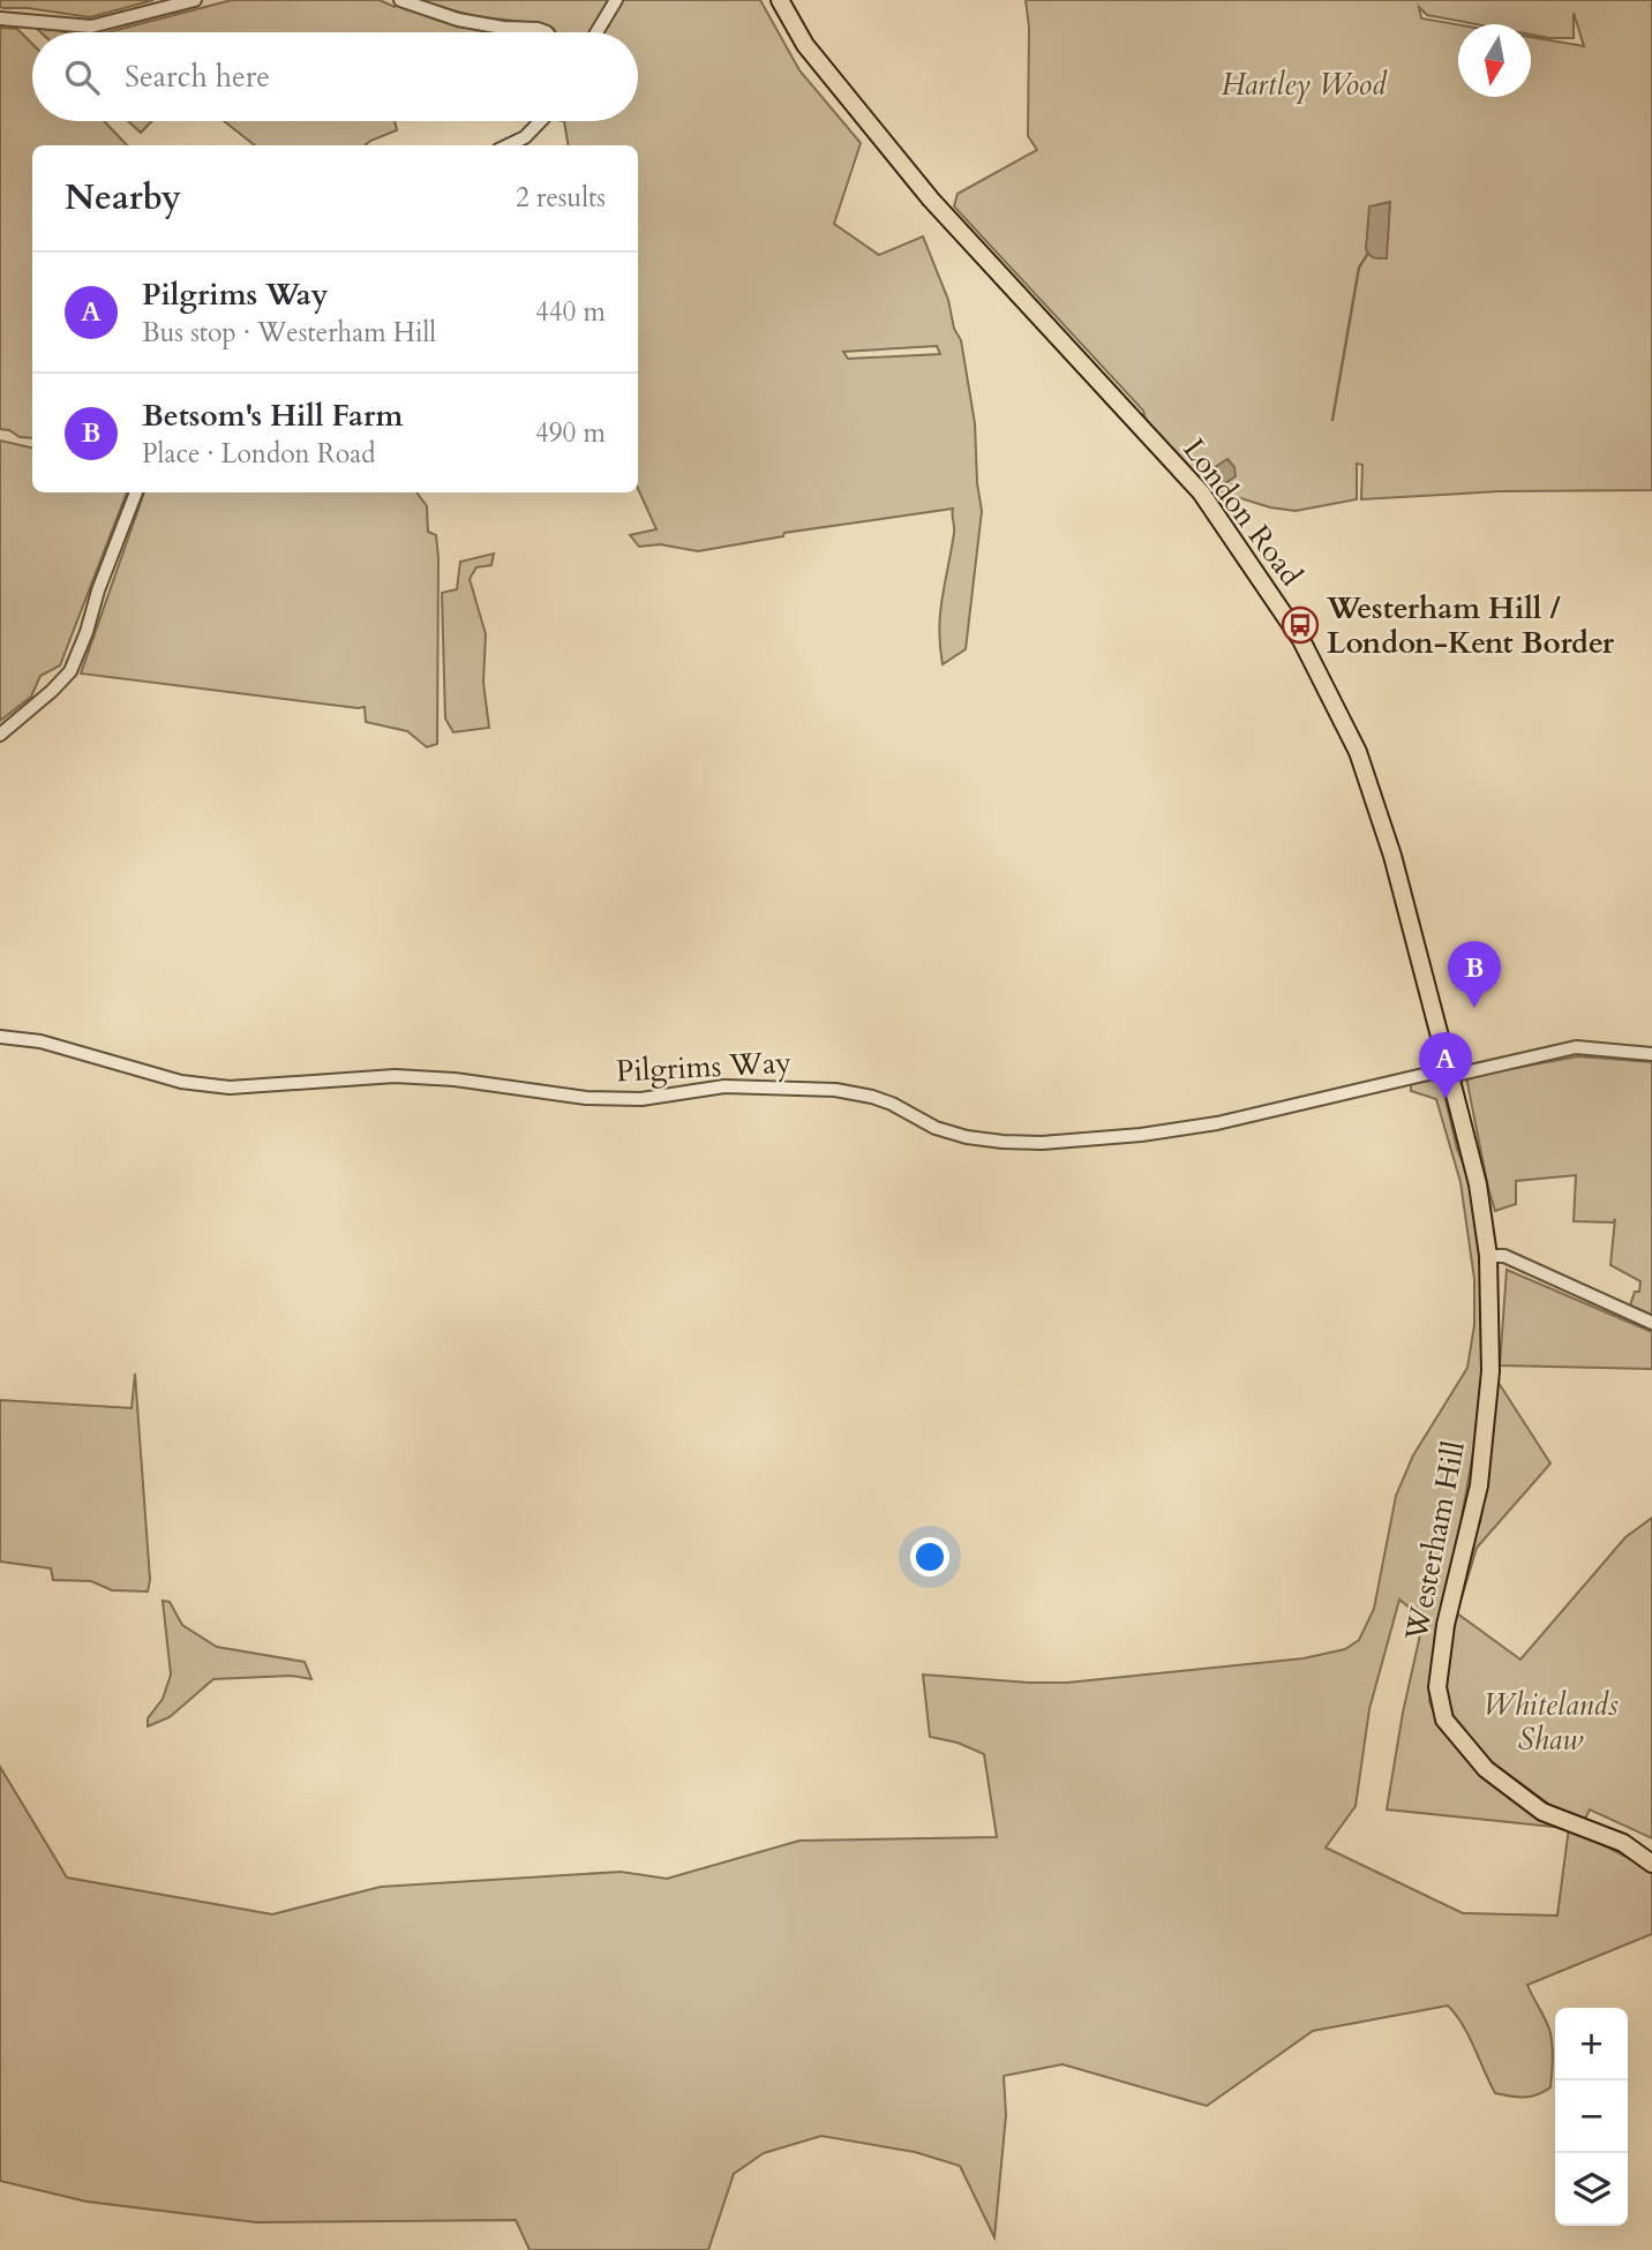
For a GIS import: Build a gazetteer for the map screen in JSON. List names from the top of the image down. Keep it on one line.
{"streets":{"main road":["London Road","Westerham Hill"],"street":["Pilgrims Way"]},"crossings":[["London Road","Pilgrims Way"],["London Road","Westerham Hill"],["Pilgrims Way","Westerham Hill"]],"parks":["Hartley Wood","Whitelands Shaw"],"places":{"bus stop":["Westerham Hill / London-Kent Border"]},"north":"bottom","page":{"search":"Search here","heading":["Nearby","2 results"],"list":[{"mark":"A","name":"Pilgrims Way","note":"Bus stop · Westerham Hill","value":"440 m"},{"mark":"B","name":"Betsom's Hill Farm","note":"Place · London Road","value":"490 m"}],"pins":["B","A"],"map_buttons":["+","−"]}}
